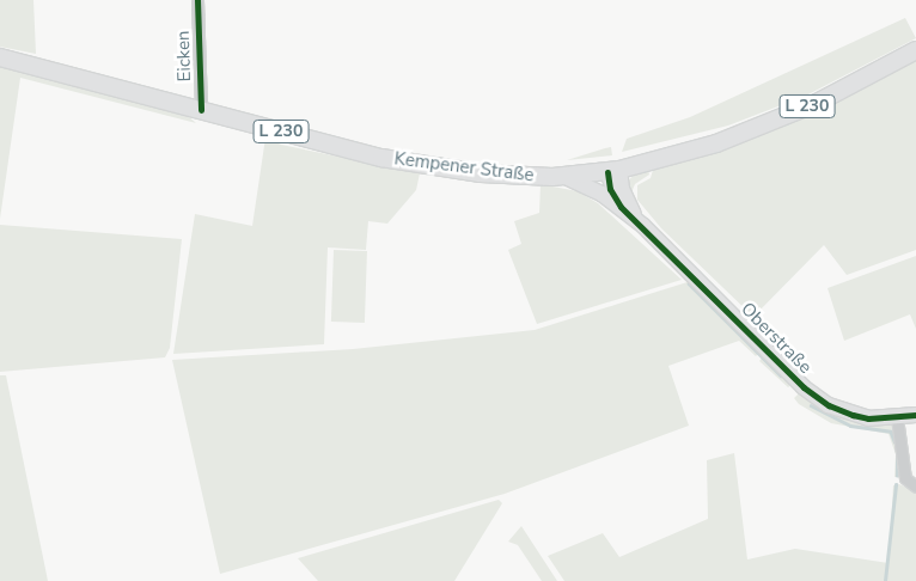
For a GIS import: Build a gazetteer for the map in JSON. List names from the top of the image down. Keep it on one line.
{"streets":{"main road":["L 230","Kempener Straße"],"street":["Eicken","Oberstraße"]},"crossings":[["Eicken","Kempener Straße"]]}
